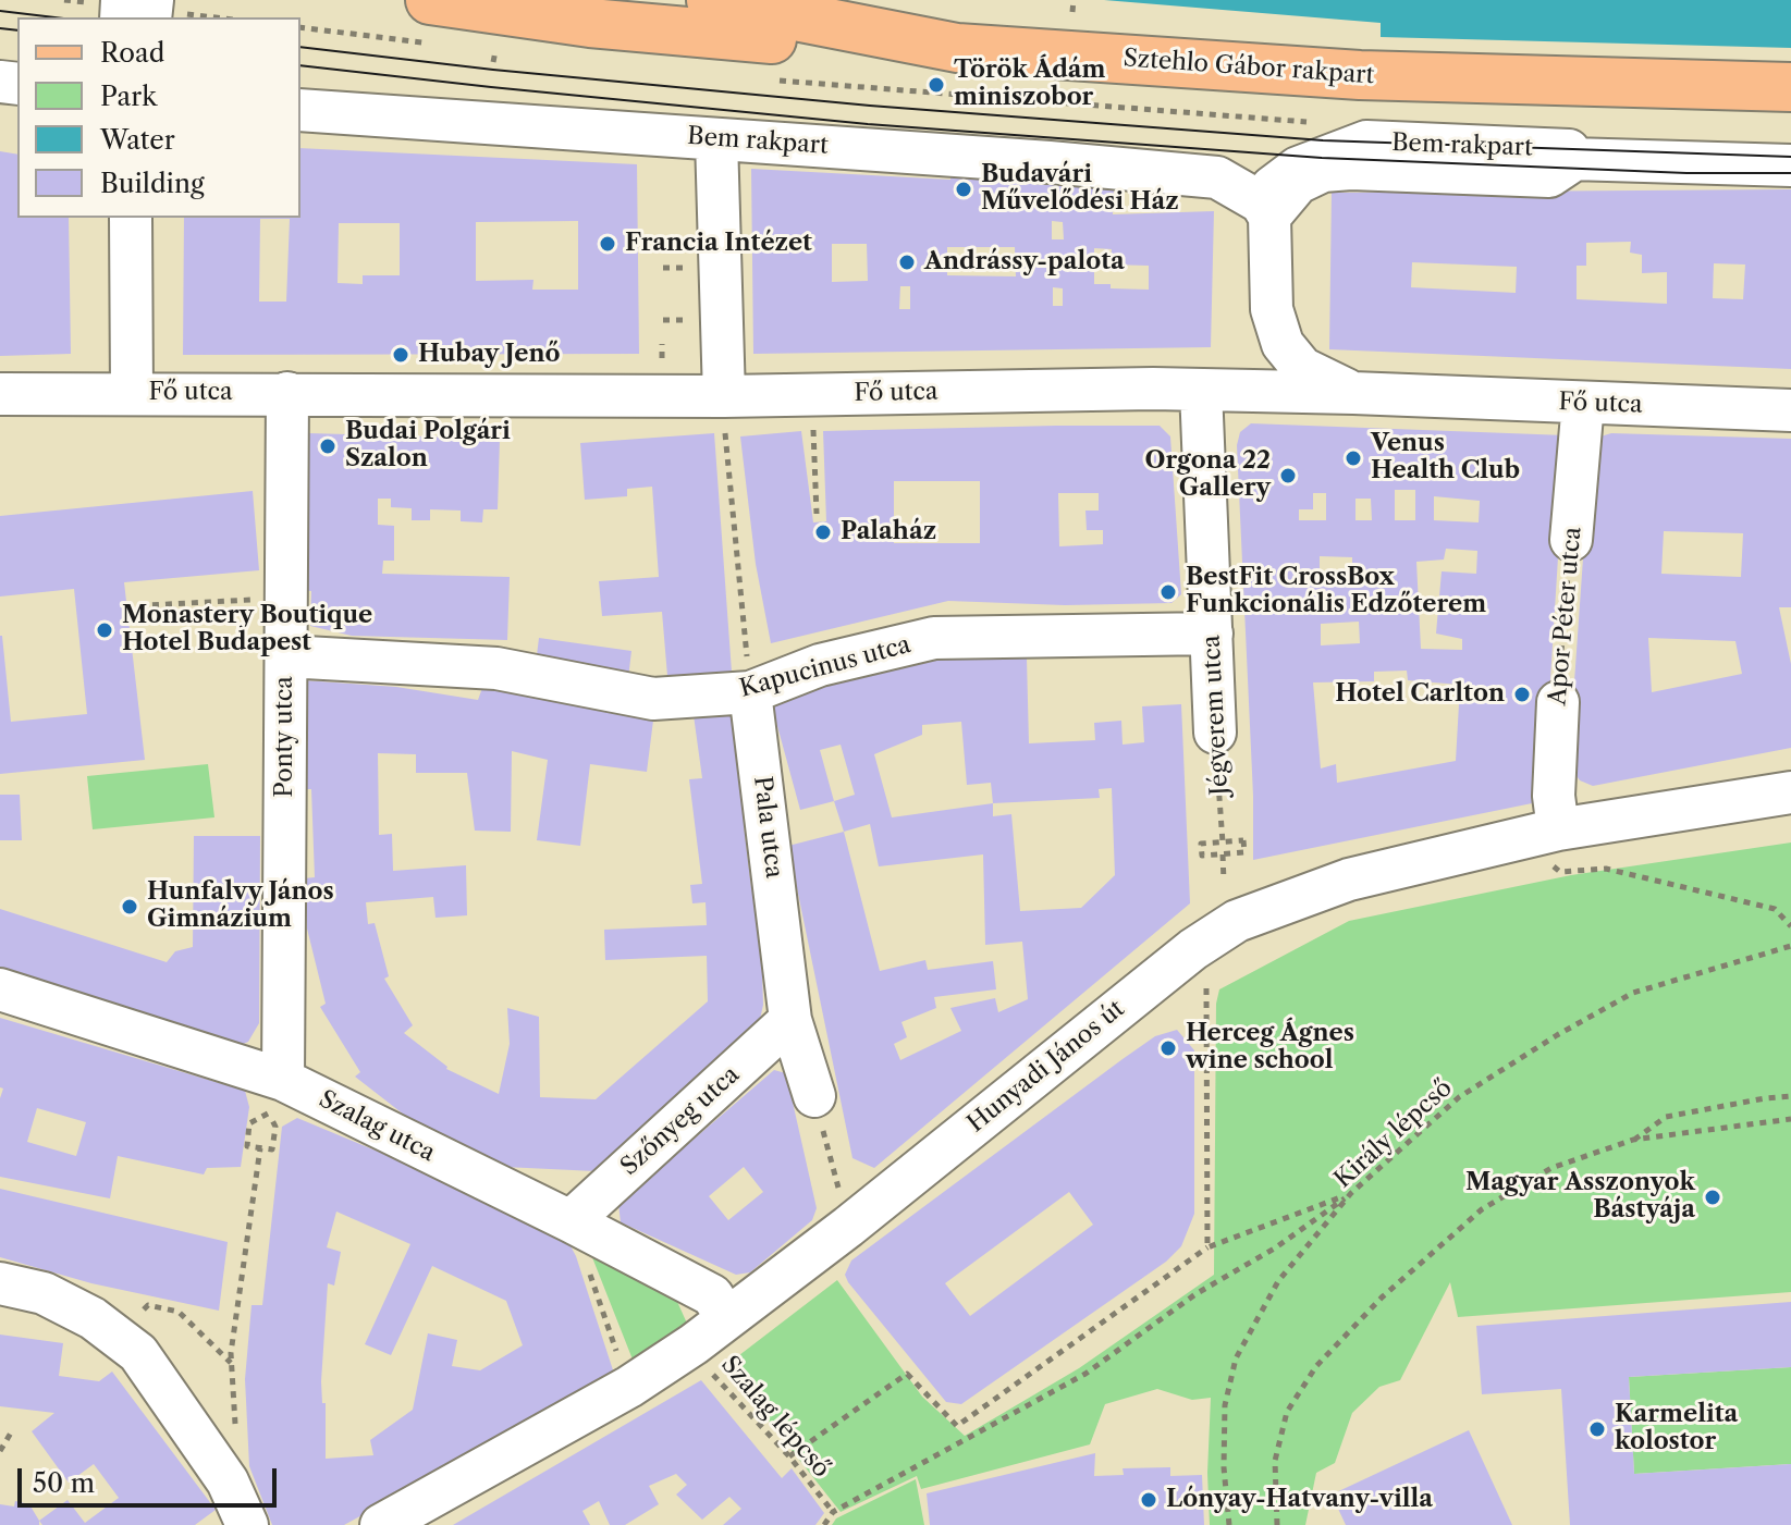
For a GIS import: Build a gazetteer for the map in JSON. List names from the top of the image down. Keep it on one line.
{"streets":{"main road":["Sztehlo Gábor rakpart"],"street":["Bem rakpart","Fő utca","Apor Péter utca","Kapucinus utca","Jégverem utca","Ponty utca","Pala utca","Hunyadi János út","Szőnyeg utca","Szalag utca"],"path":["Király lépcső","Szalag lépcső"]},"crossings":[["Fő utca","Apor Péter utca"],["Fő utca","Jégverem utca"],["Fő utca","Ponty utca"],["Apor Péter utca","Hunyadi János út"],["Kapucinus utca","Jégverem utca"],["Kapucinus utca","Ponty utca"],["Kapucinus utca","Pala utca"],["Ponty utca","Szalag utca"],["Pala utca","Szőnyeg utca"],["Hunyadi János út","Szalag utca"],["Hunyadi János út","Szalag lépcső"],["Szőnyeg utca","Szalag utca"]],"places":["Török Ádám miniszobor","Budavári Művelődési Ház","Francia Intézet","Andrássy-palota","Hubay Jenő","Budai Polgári Szalon","Venus Health Club","Orgona 22 Gallery","Palaház","BestFit CrossBox Funkcionális Edzőterem","Monastery Boutique Hotel Budapest","Hotel Carlton","Hunfalvy János Gimnázium","Herceg Ágnes wine school","Magyar Asszonyok Bástyája","Karmelita kolostor","Lónyay-Hatvany-villa"],"legend":["Road","Park","Water","Building"],"scale_bar":"50 m"}
